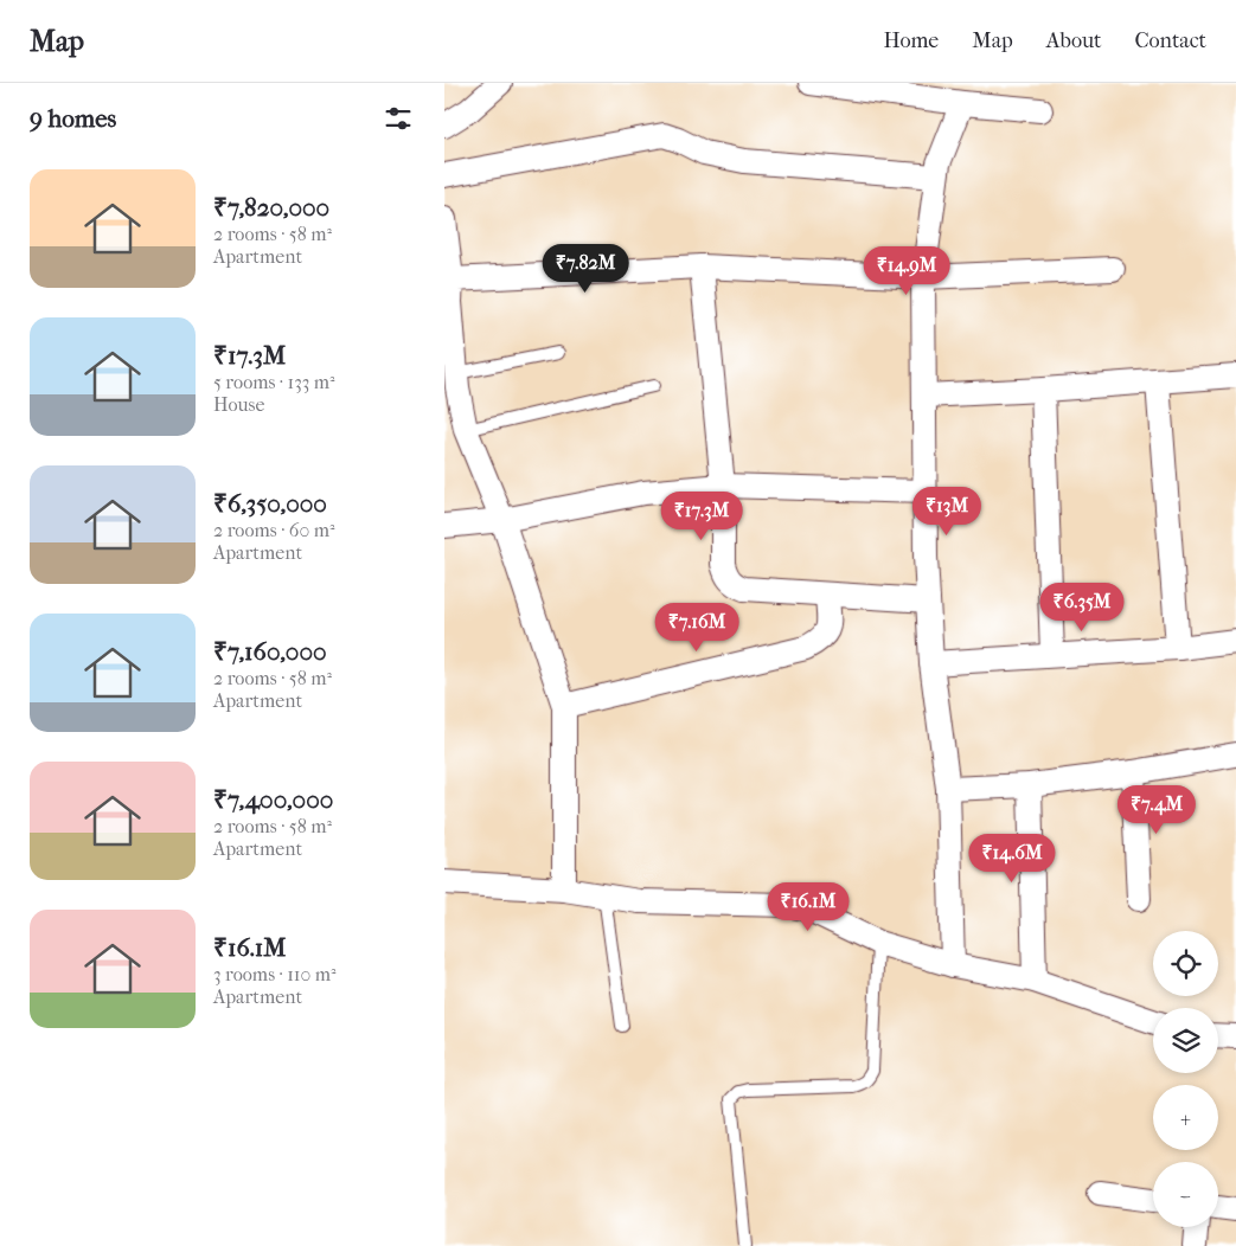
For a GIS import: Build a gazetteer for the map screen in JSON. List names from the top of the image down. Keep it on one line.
{"page":{"header":"Map","nav":["Home","Map","About","Contact"],"heading":"9 homes","list":[{"name":"₹7,820,000","note":"2 rooms · 58 m² · Apartment"},{"name":"₹17.3M","note":"5 rooms · 133 m² · House"},{"name":"₹6,350,000","note":"2 rooms · 60 m² · Apartment"},{"name":"₹7,160,000","note":"2 rooms · 58 m² · Apartment"},{"name":"₹7,400,000","note":"2 rooms · 58 m² · Apartment"},{"name":"₹16.1M","note":"3 rooms · 110 m² · Apartment"}],"price":["₹7.82M","₹14.9M","₹13M","₹17.3M","₹6.35M","₹7.16M","₹7.4M","₹14.6M","₹16.1M"],"map_buttons":["+","−"]}}
